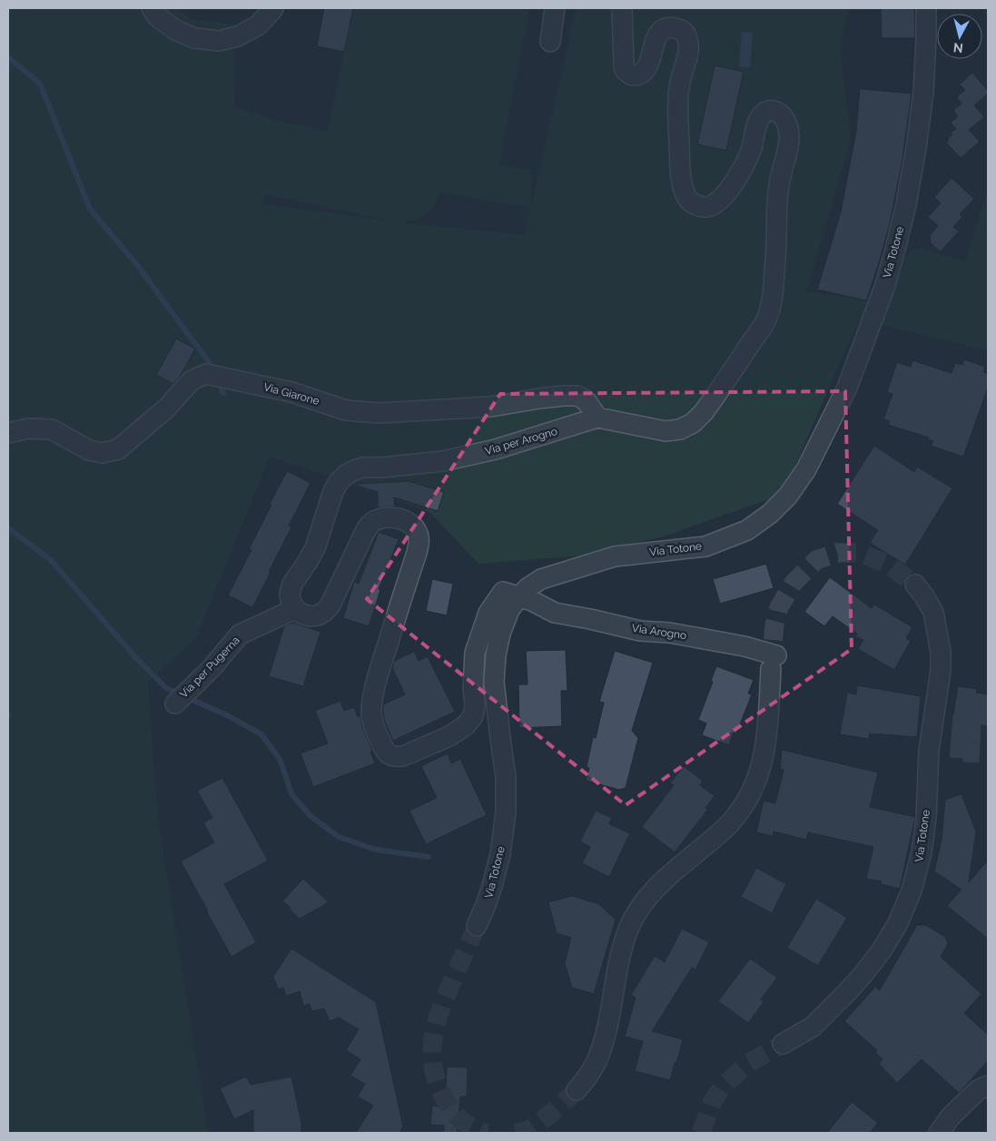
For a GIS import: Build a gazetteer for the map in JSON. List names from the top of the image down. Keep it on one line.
{"streets":{"street":["Via Totone","Via Giarone","Via per Arogno","Via Arogno","Via per Pugerna"]},"crossings":[["Via Totone","Via Arogno"],["Via Giarone","Via per Arogno"],["Via per Arogno","Via per Pugerna"]],"north":"bottom"}
